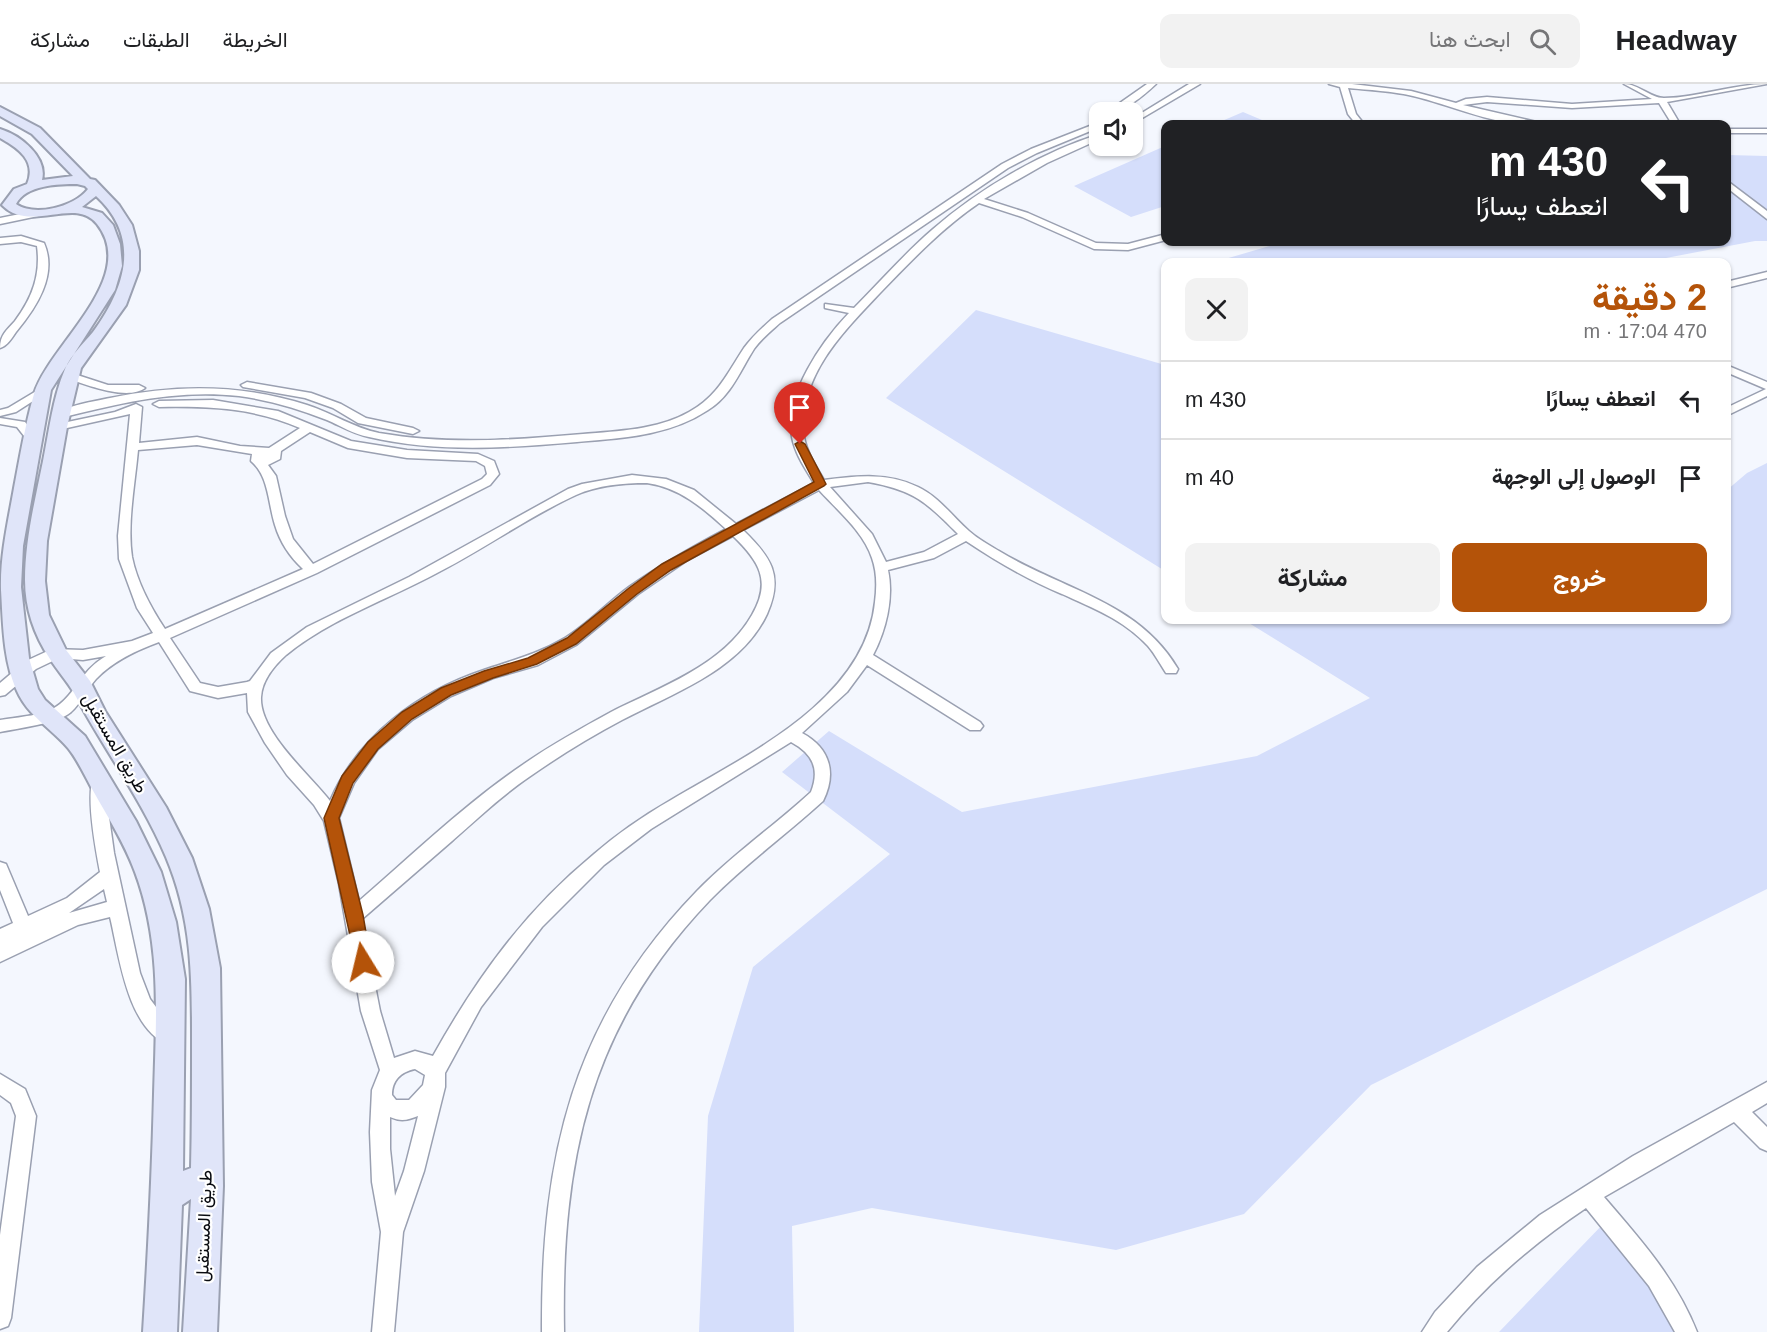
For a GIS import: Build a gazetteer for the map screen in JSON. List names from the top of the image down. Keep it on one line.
{"streets":{"main road":["طريق المستقبل"]},"page":{"header":"Headway","search":"ابحث هنا","nav":["الخريطة","الطبقات","مشاركة"],"turn":["430 m","انعطف يسارًا"],"heading":["2 دقيقة","470 m · 17:04"],"list":[{"name":"انعطف يسارًا","value":"430 m"},{"name":"الوصول إلى الوجهة","value":"40 m"}],"buttons":["خروج","مشاركة"]}}
